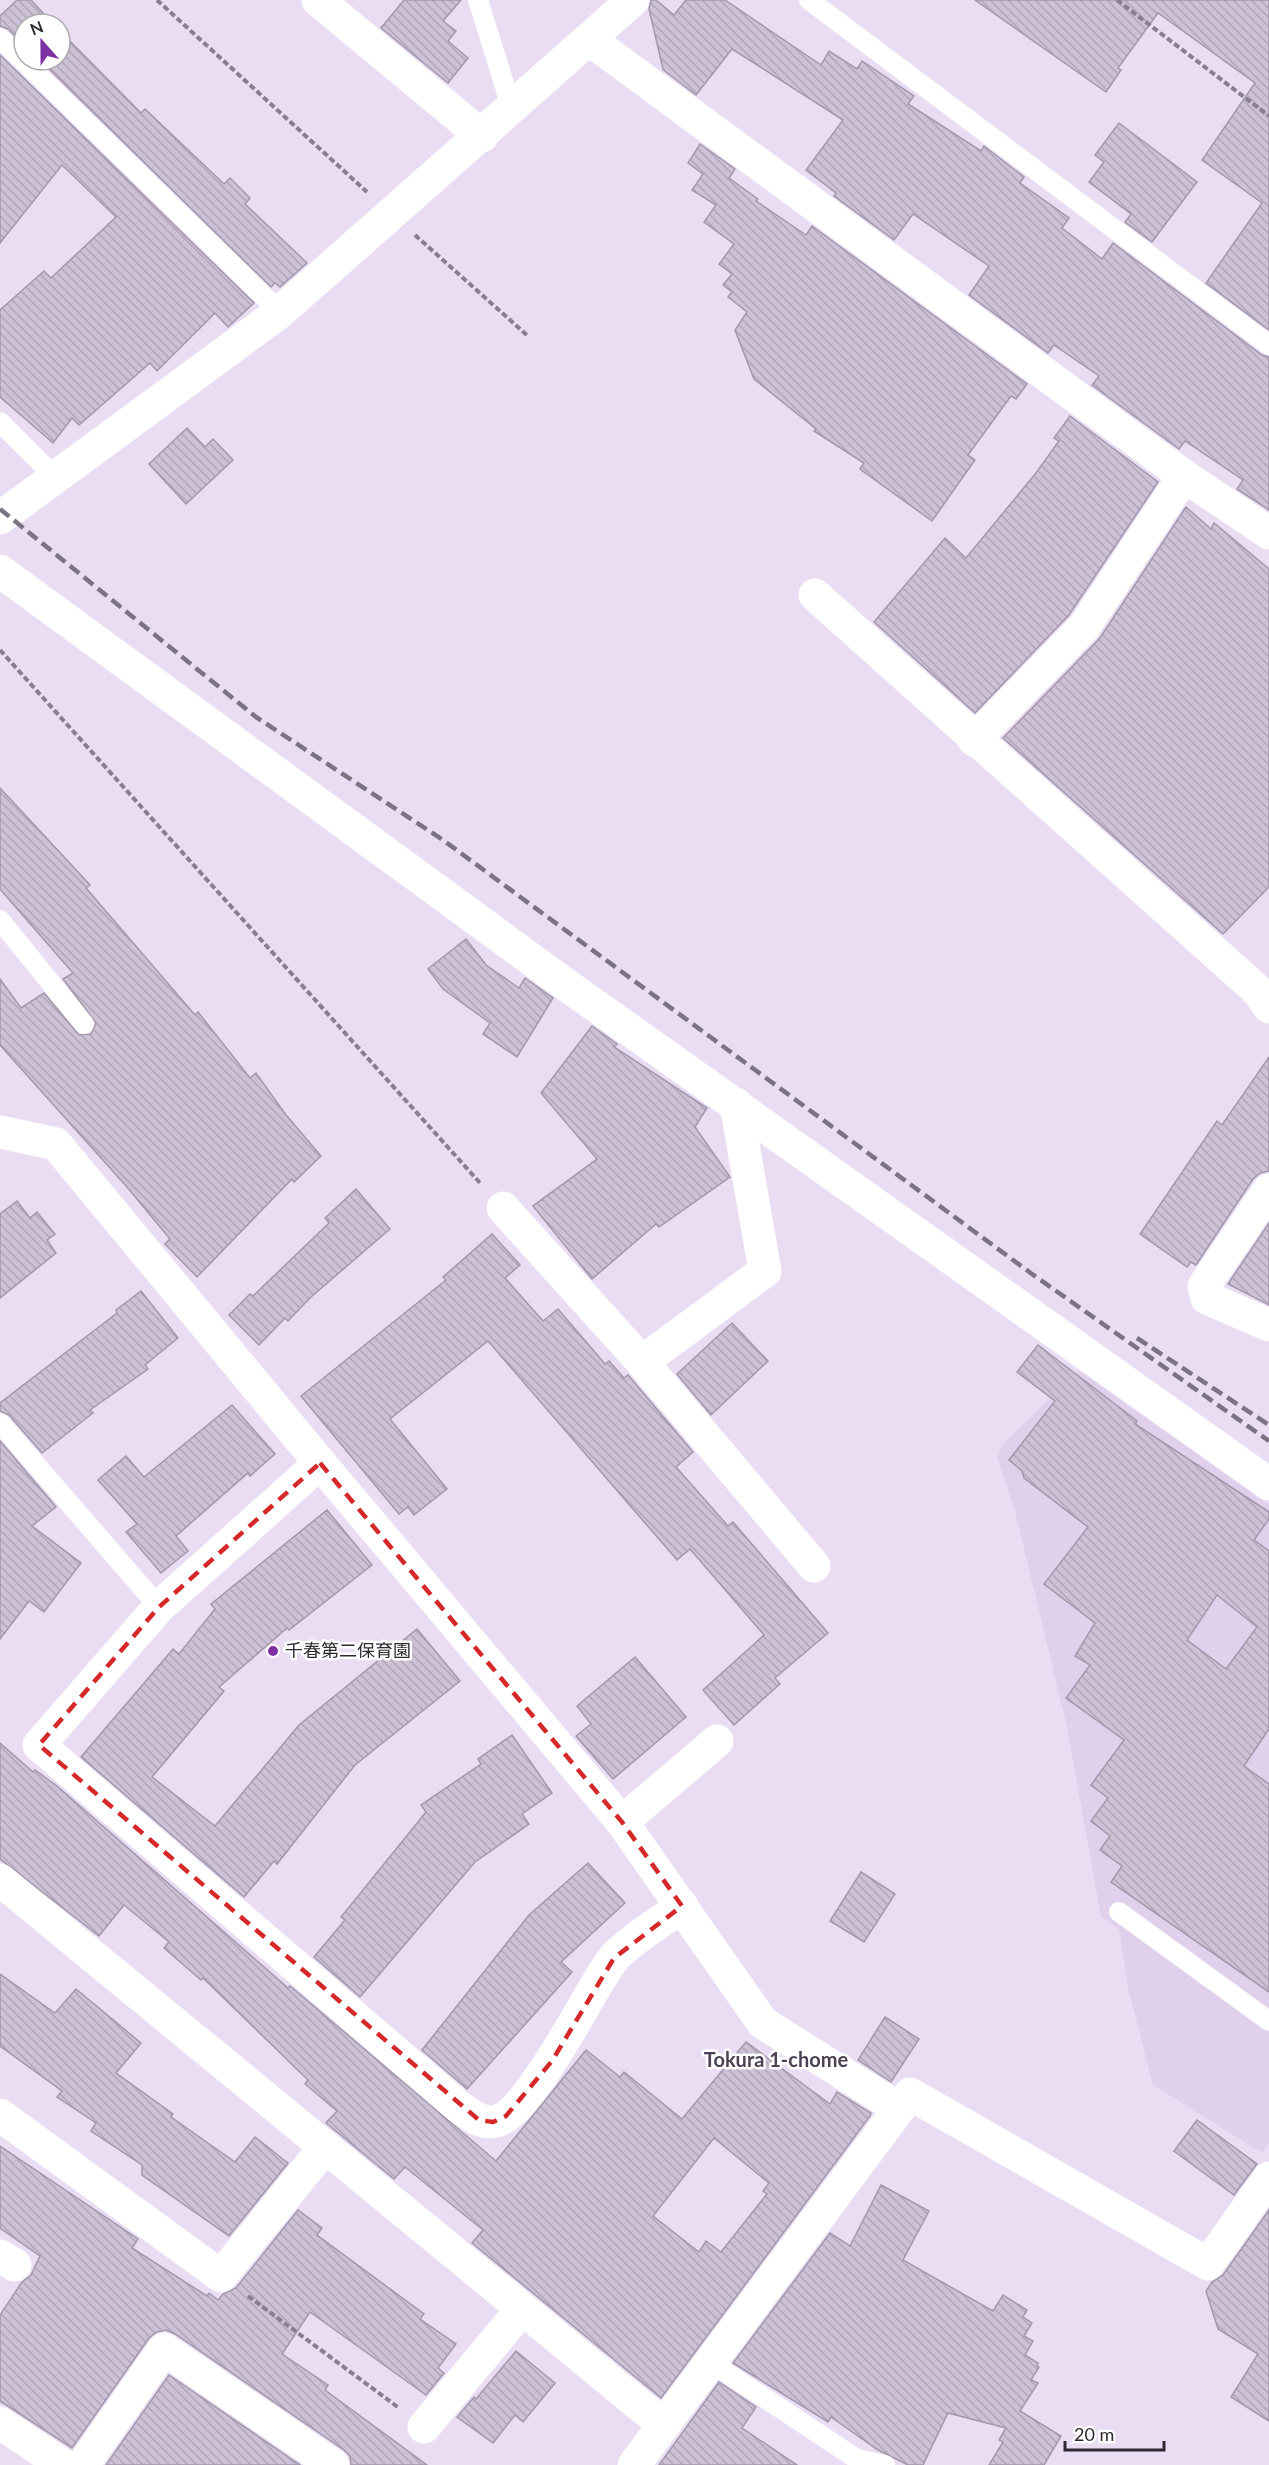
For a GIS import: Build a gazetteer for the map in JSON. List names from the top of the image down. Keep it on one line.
{"districts":["Tokura 1-chome"],"places":["千春第二保育園"],"scale_bar":"20 m","north":"top"}
